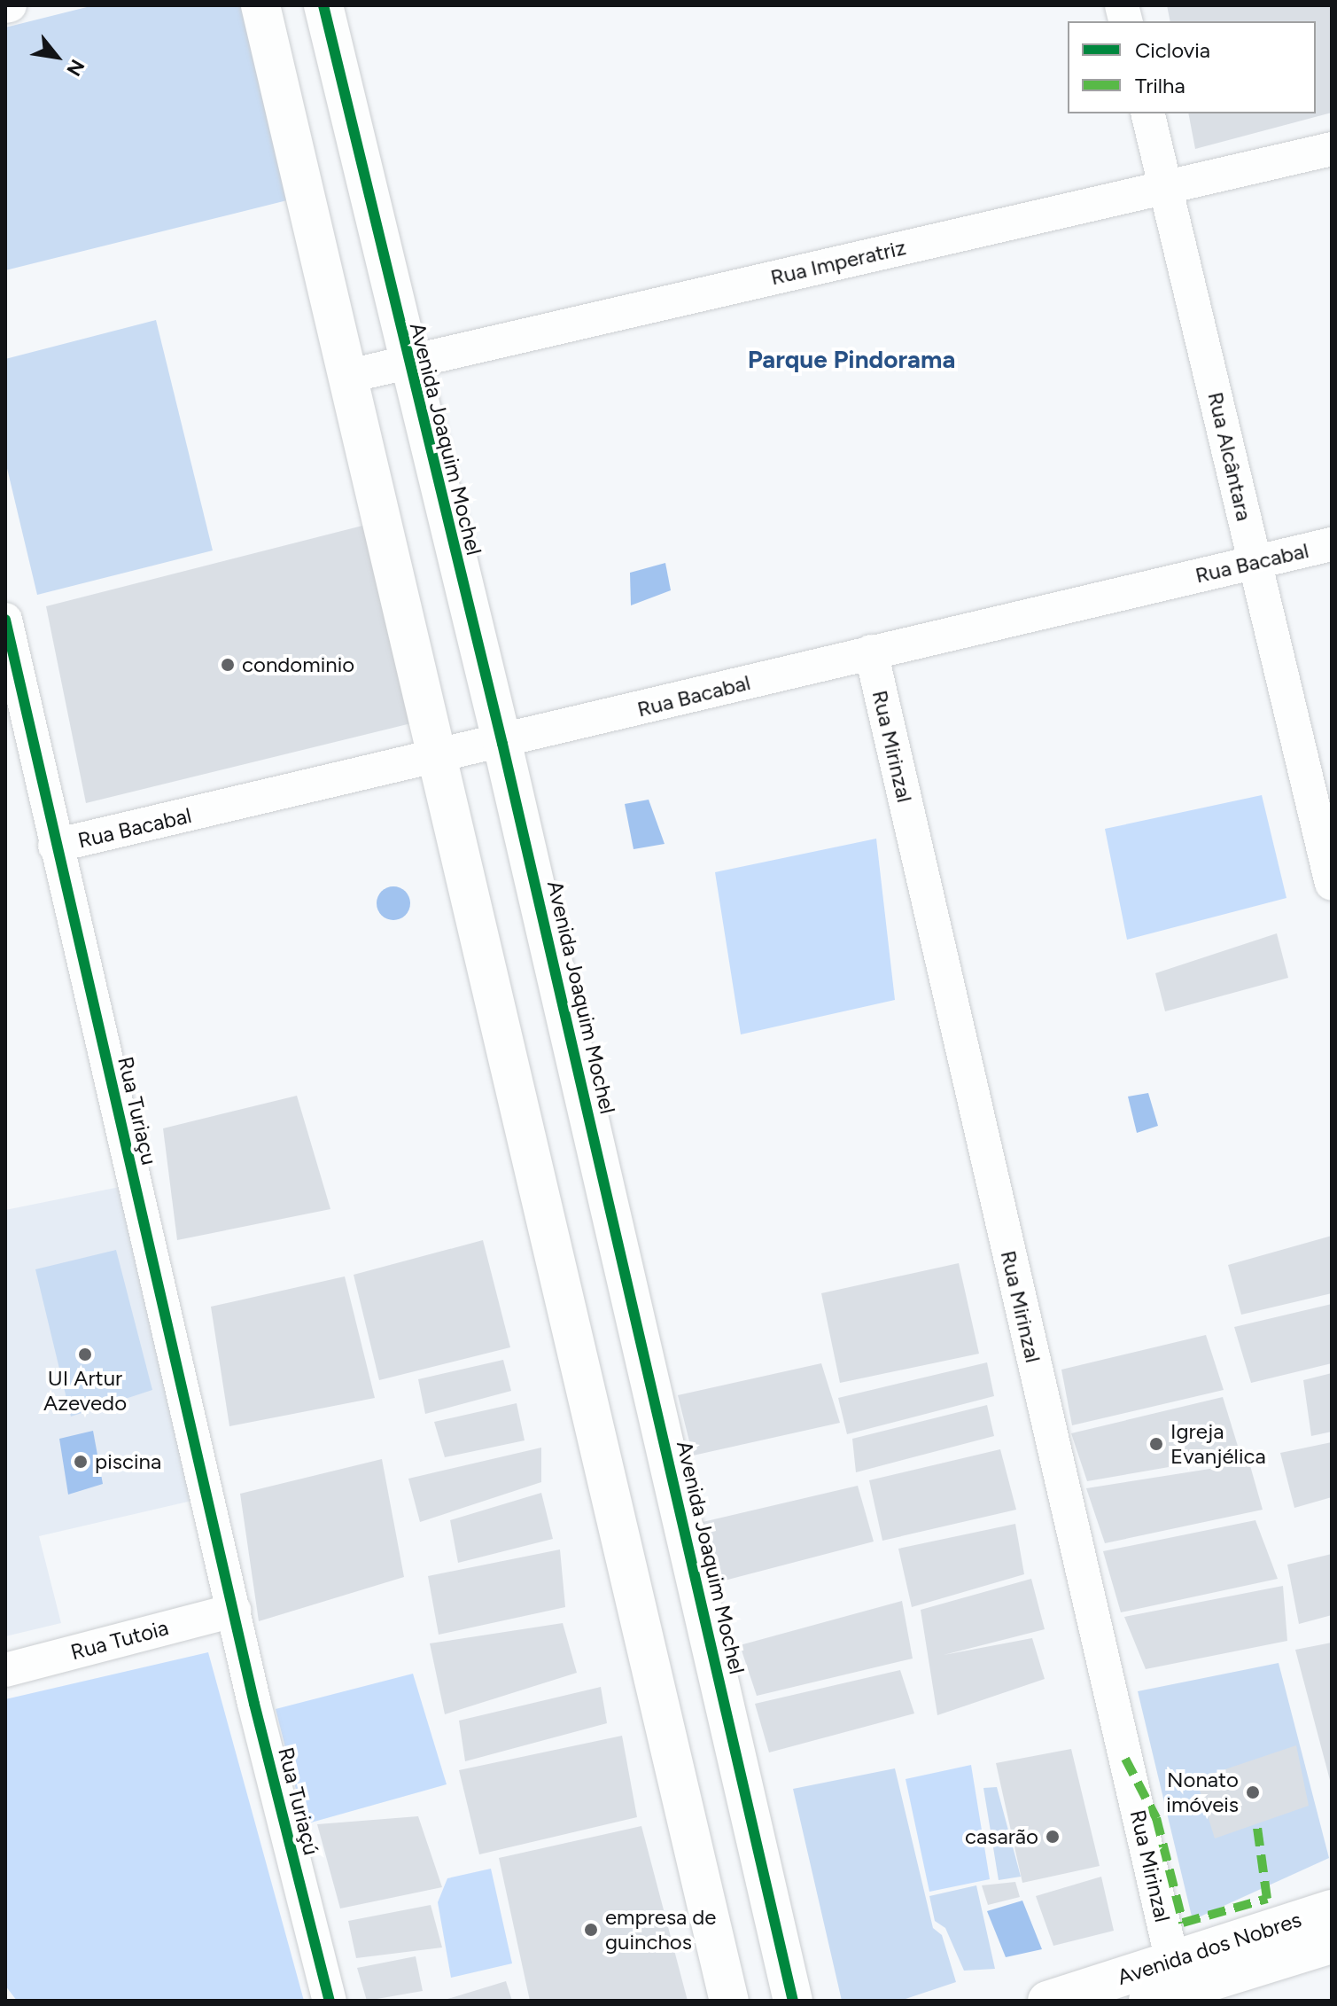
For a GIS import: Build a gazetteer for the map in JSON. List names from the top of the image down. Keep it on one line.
{"streets":{"street":["Rua Imperatriz","Avenida Joaquim Mochel","Rua Alcântara","Rua Bacabal","Rua Mirinzal","Rua Turiaçu","Rua Tutoia","Rua Turiaçú","Avenida dos Nobres"]},"crossings":[["Rua Imperatriz","Avenida Joaquim Mochel"],["Rua Imperatriz","Rua Alcântara"],["Avenida Joaquim Mochel","Rua Bacabal"],["Rua Alcântara","Rua Bacabal"],["Rua Bacabal","Rua Mirinzal"],["Rua Bacabal","Rua Turiaçu"],["Rua Mirinzal","Avenida dos Nobres"],["Rua Turiaçu","Rua Tutoia"],["Rua Turiaçu","Rua Turiaçú"],["Rua Tutoia","Rua Turiaçú"]],"districts":["Parque Pindorama"],"places":["condominio","UI Artur Azevedo","Igreja Evanjélica","piscina","Nonato imóveis","casarão","empresa de guinchos"],"legend":["Ciclovia","Trilha"],"north":"bottom right"}
